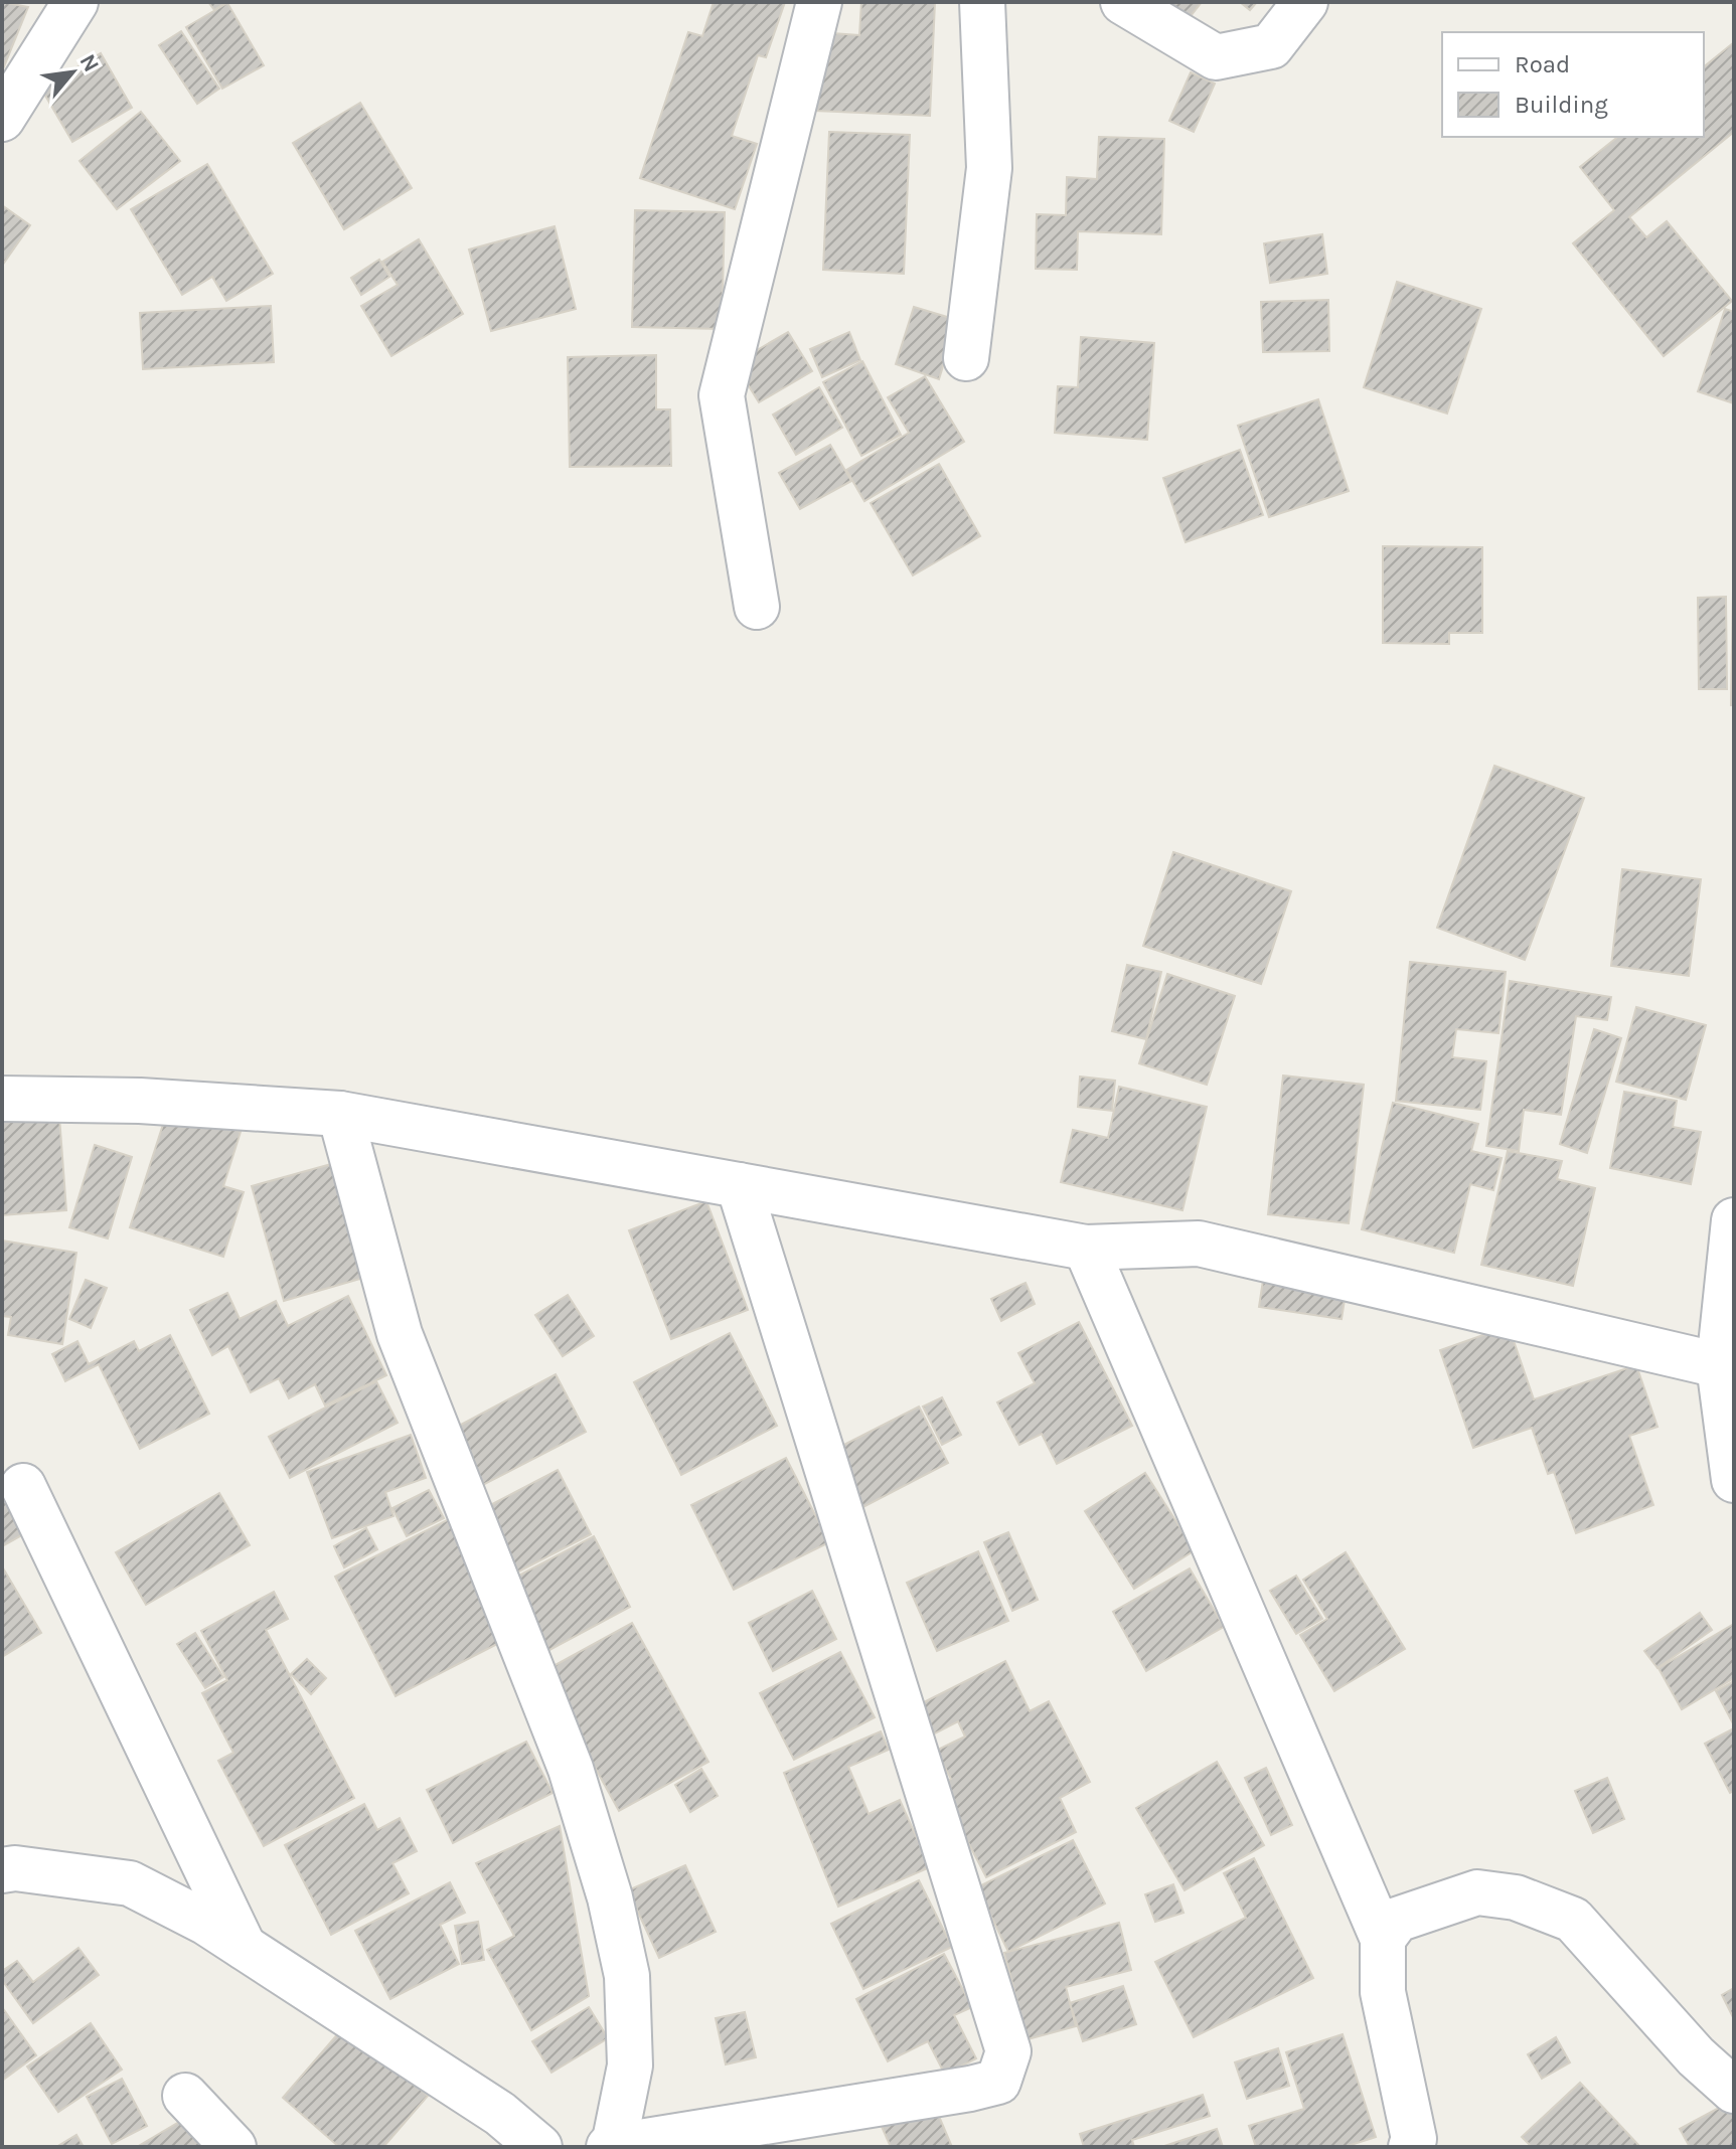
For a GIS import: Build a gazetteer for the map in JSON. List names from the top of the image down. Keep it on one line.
{"legend":["Road","Building"],"north":"top right"}
